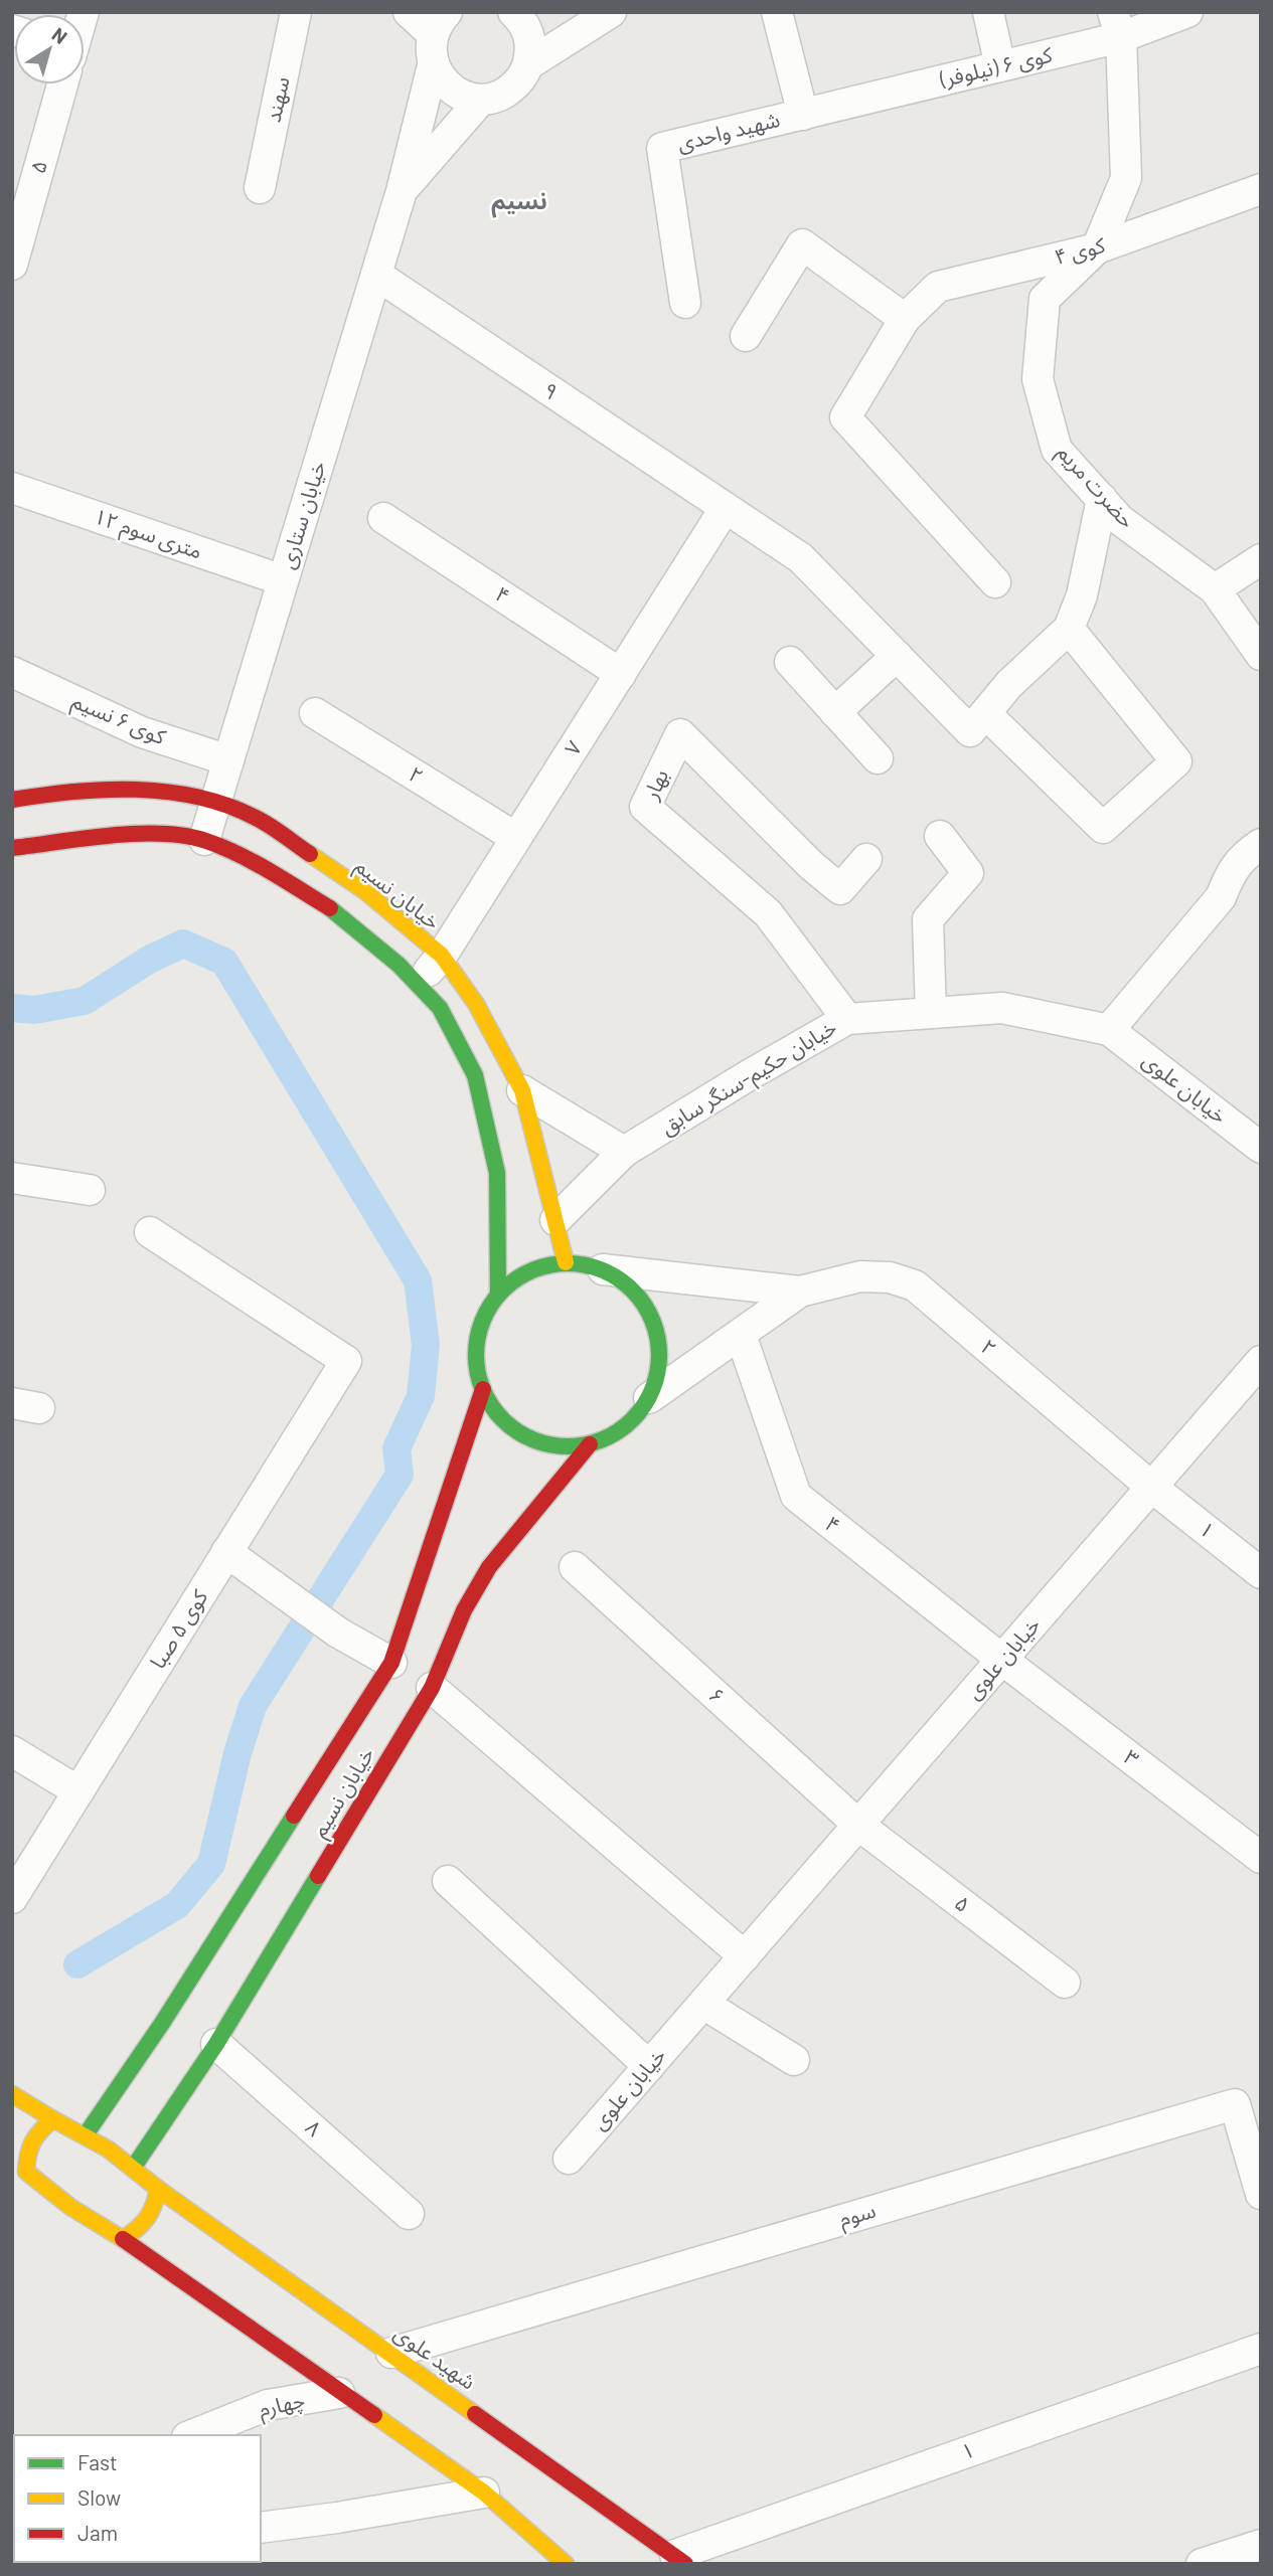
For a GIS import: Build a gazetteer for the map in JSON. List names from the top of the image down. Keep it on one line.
{"streets":{"main road":["خیابان نسیم","شهید علوی"],"street":["کوی ۶ (نیلوفر)","سهند","شهید واحدی","۵","کوی ۴","۹","حضرت مریم","خیابان ستاری","۱۲ متری سوم","۴","کوی ۶ نسیم","۷","۲","بهار","خیابان حکیم-سنگر سابق","خیابان علوی","۱","کوی ۵ صبا","۶","۳","۸","سوم","چهارم"]},"crossings":[["کوی ۶ (نیلوفر)","شهید واحدی"],["۵","خیابان علوی"],["۵","۶"],["کوی ۴","حضرت مریم"],["۹","خیابان ستاری"],["۹","۷"],["خیابان ستاری","۱۲ متری سوم"],["خیابان ستاری","کوی ۶ نسیم"],["خیابان ستاری","خیابان نسیم"],["۴","۷"],["۴","۲"],["۴","خیابان علوی"],["۴","۳"],["۷","۲"],["۷","خیابان نسیم"],["۲","خیابان نسیم"],["۲","خیابان علوی"],["۲","۱"],["بهار","خیابان حکیم-سنگر سابق"],["خیابان نسیم","خیابان حکیم-سنگر سابق"],["خیابان نسیم","۸"],["خیابان نسیم","شهید علوی"],["خیابان حکیم-سنگر سابق","خیابان علوی"],["خیابان علوی","۱"],["خیابان علوی","۶"],["خیابان علوی","۳"],["۱","شهید علوی"],["سوم","شهید علوی"]],"districts":["نسیم"],"legend":["Fast","Slow","Jam"],"north":"top right"}
